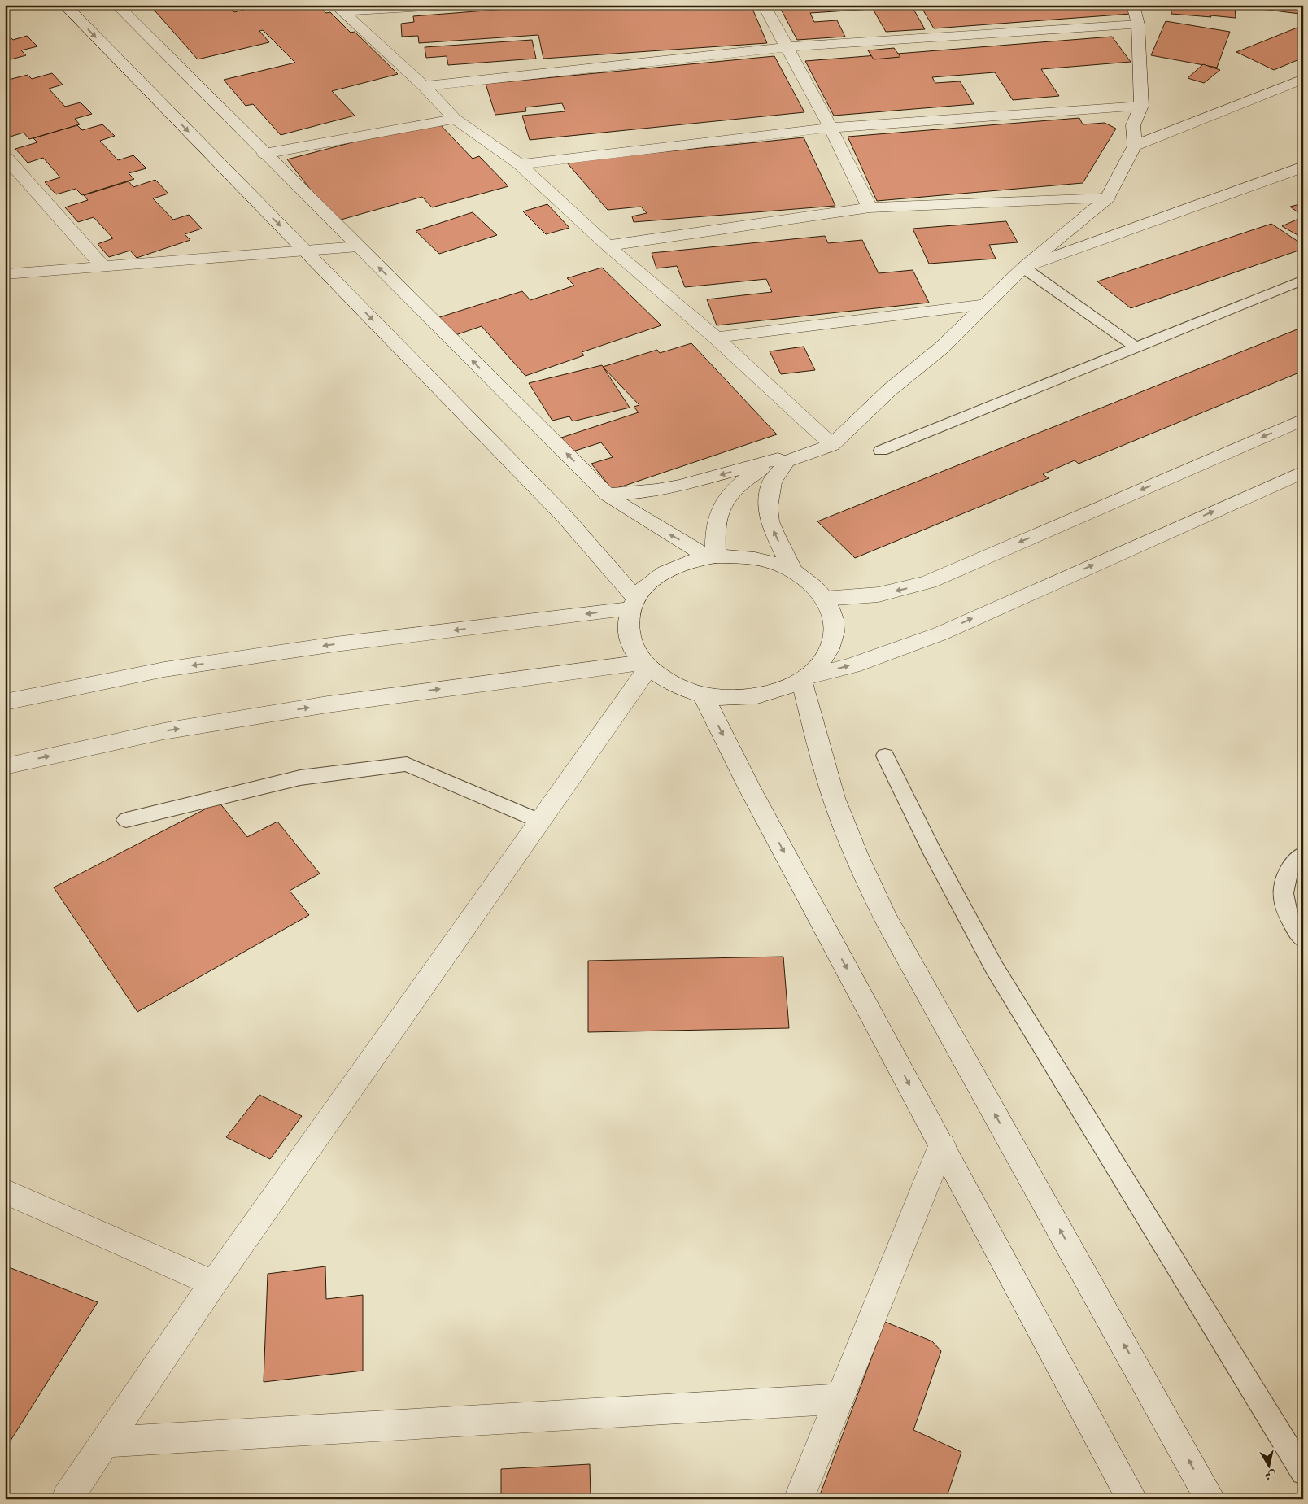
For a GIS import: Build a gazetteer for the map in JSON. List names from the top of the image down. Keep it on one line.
{"north":"bottom"}
